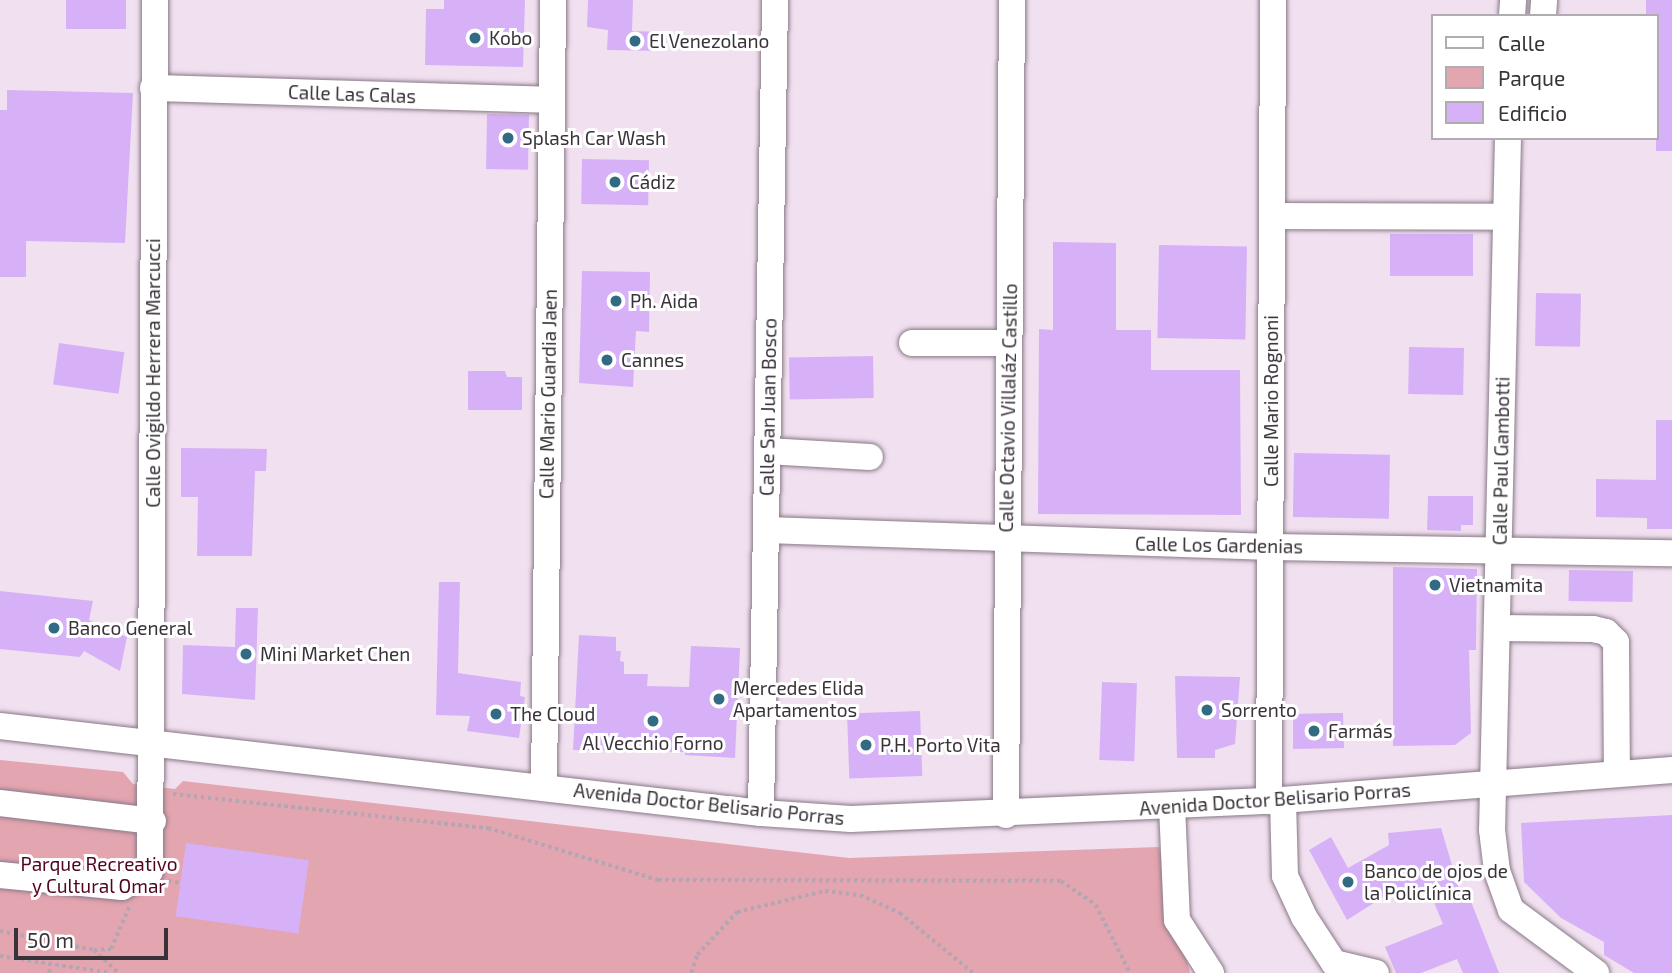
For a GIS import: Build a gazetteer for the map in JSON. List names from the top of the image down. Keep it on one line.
{"streets":{"street":["Calle Las Calas","Calle Ovigildo Herrera Marcucci","Calle Mario Guardia Jaen","Calle Mario Rognoni","Calle San Juan Bosco","Calle Octavio Villaláz Castillo","Calle Paul Gambotti","Calle Los Gardenias","Avenida Doctor Belisario Porras"]},"crossings":[["Calle Las Calas","Calle Ovigildo Herrera Marcucci"],["Calle Las Calas","Calle Mario Guardia Jaen"],["Calle Ovigildo Herrera Marcucci","Avenida Doctor Belisario Porras"],["Calle Mario Guardia Jaen","Avenida Doctor Belisario Porras"],["Calle Mario Rognoni","Calle Los Gardenias"],["Calle Mario Rognoni","Avenida Doctor Belisario Porras"],["Calle San Juan Bosco","Calle Los Gardenias"],["Calle San Juan Bosco","Avenida Doctor Belisario Porras"],["Calle Octavio Villaláz Castillo","Calle Los Gardenias"],["Calle Octavio Villaláz Castillo","Avenida Doctor Belisario Porras"],["Calle Paul Gambotti","Calle Los Gardenias"],["Calle Paul Gambotti","Avenida Doctor Belisario Porras"]],"parks":["Parque Recreativo y Cultural Omar"],"places":["Kobo","El Venezolano","Splash Car Wash","Cádiz","Ph. Aida","Cannes","Vietnamita","Banco General","Mini Market Chen","Mercedes Elida Apartamentos","Sorrento","The Cloud","Al Vecchio Forno","Farmás","P.H. Porto Vita","Banco de ojos de la Policlínica"],"legend":["Calle","Parque","Edificio"],"scale_bar":"50 m"}
